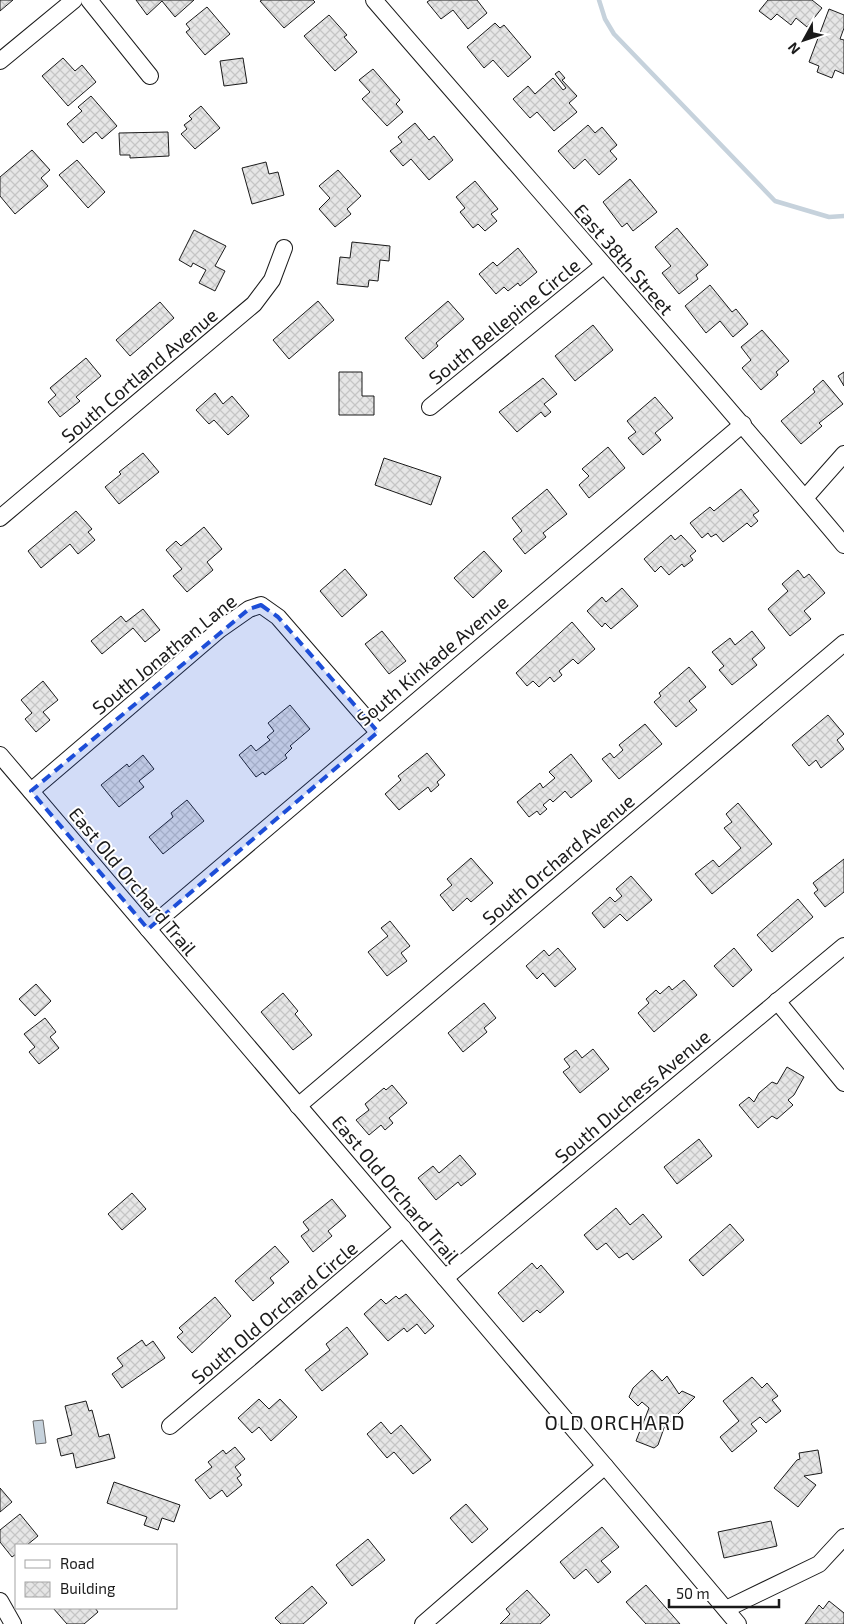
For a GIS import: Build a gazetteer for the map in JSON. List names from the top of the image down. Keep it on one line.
{"streets":{"street":["East 38th Street","South Bellepine Circle","South Cortland Avenue","South Jonathan Lane","South Kinkade Avenue","South Orchard Avenue","East Old Orchard Trail","South Duchess Avenue","South Old Orchard Circle"]},"crossings":[["East 38th Street","South Bellepine Circle"],["East 38th Street","South Kinkade Avenue"],["South Jonathan Lane","South Kinkade Avenue"],["South Jonathan Lane","East Old Orchard Trail"],["South Kinkade Avenue","East Old Orchard Trail"],["South Orchard Avenue","East Old Orchard Trail"],["East Old Orchard Trail","South Duchess Avenue"],["East Old Orchard Trail","South Old Orchard Circle"]],"districts":["OLD ORCHARD"],"legend":["Road","Building"],"scale_bar":"50 m","north":"bottom left"}
